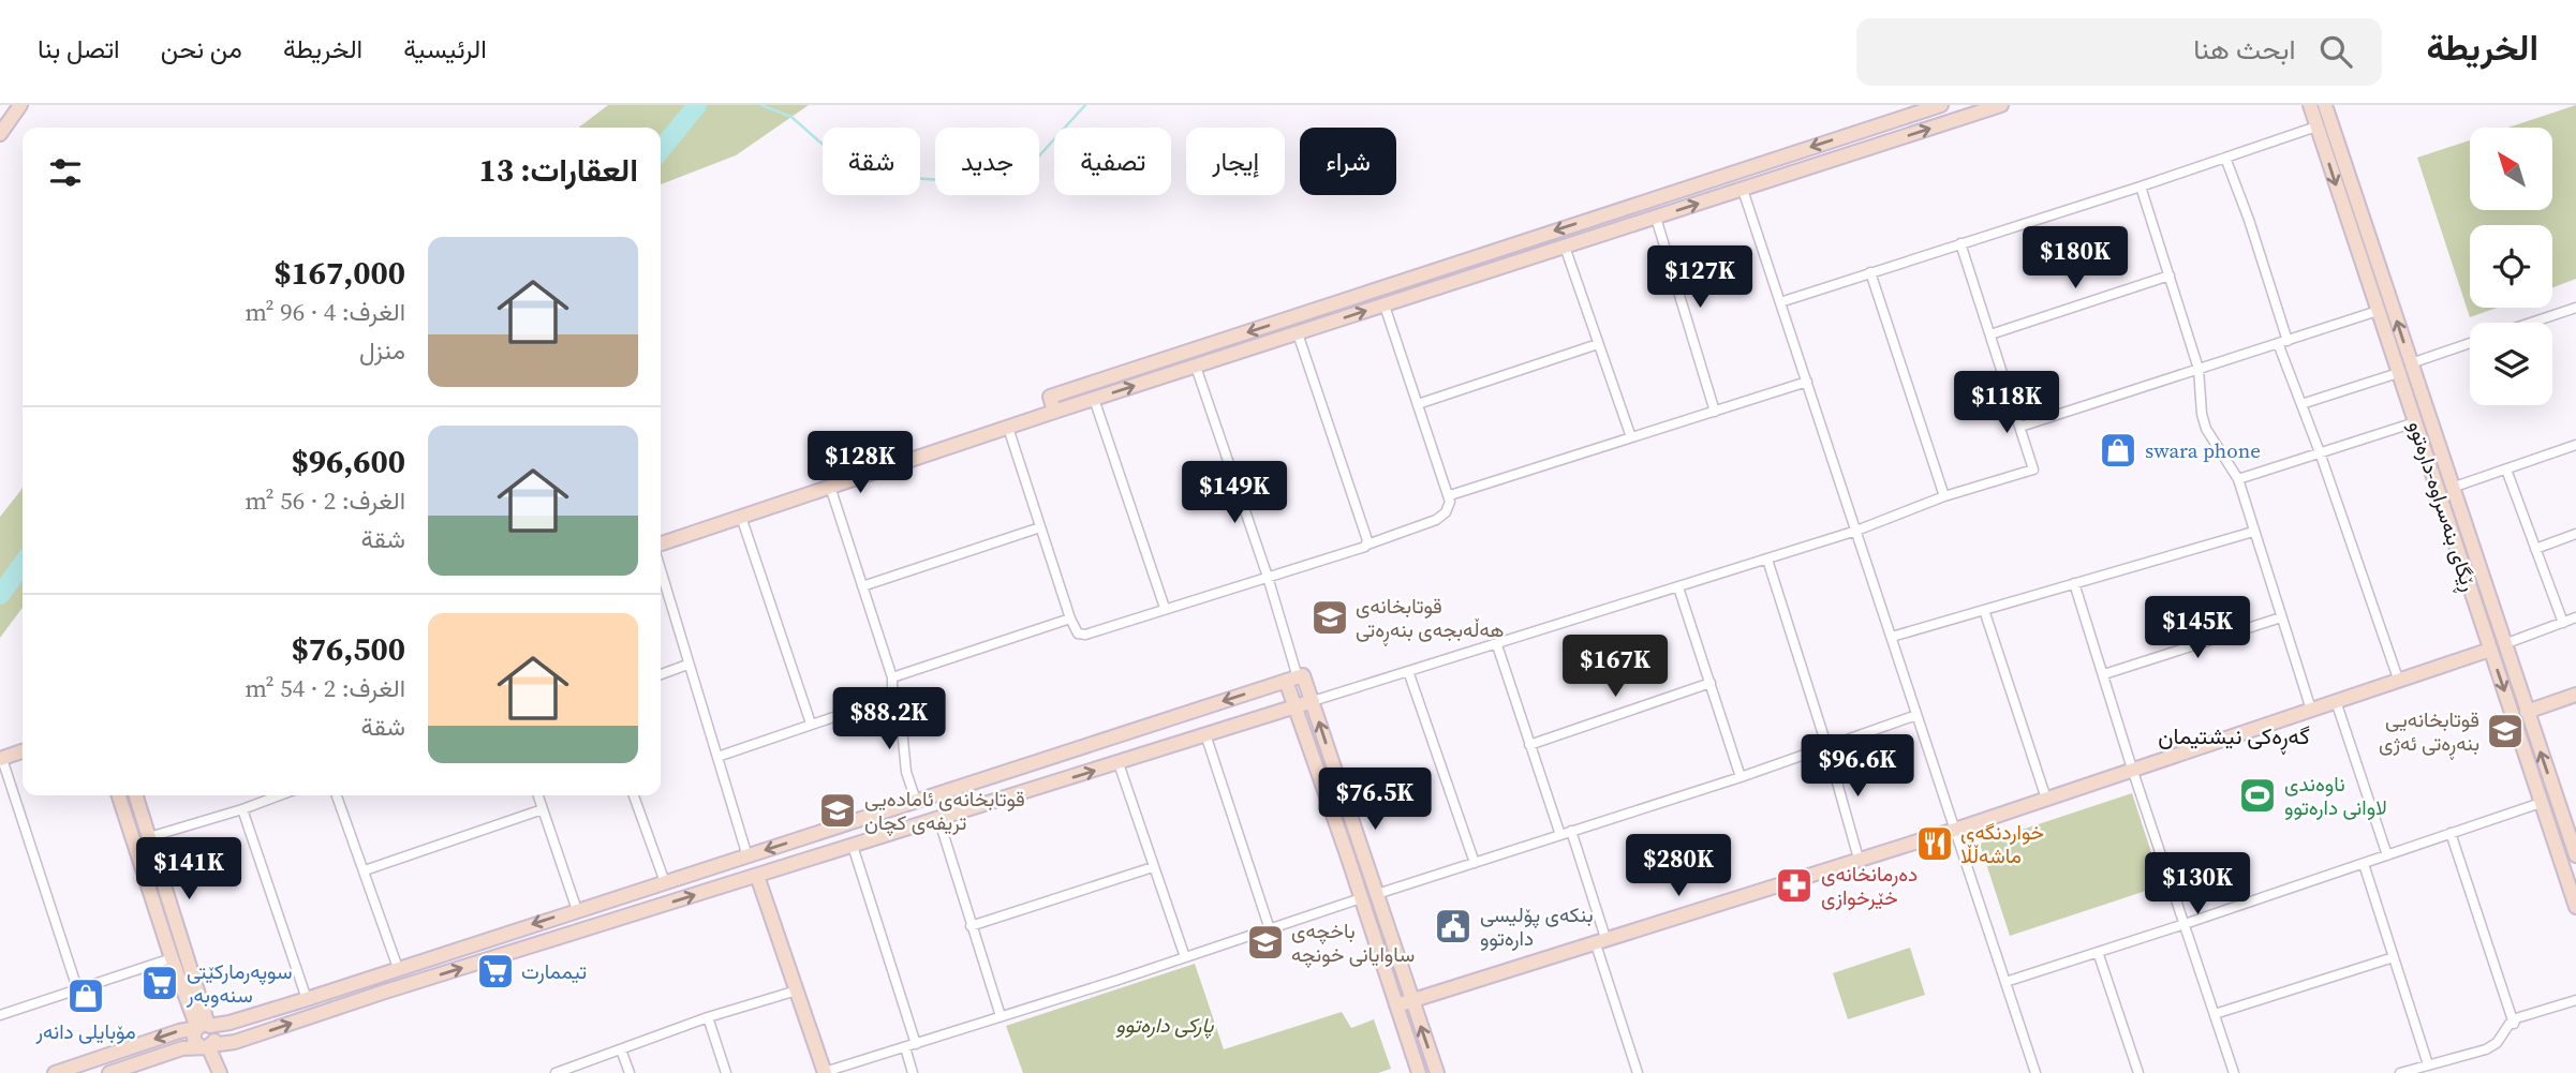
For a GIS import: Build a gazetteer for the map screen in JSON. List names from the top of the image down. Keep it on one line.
{"streets":{"street":["ڕێگای بنەسراوە-دارەتوو"]},"districts":["گەڕەکی نیشتیمان"],"parks":["پارکی دارەتوو"],"places":{"shop":["swara phone","مۆبایلی دانەر"],"school or university":["قوتابخانەی هەڵەبجەی بنەڕەتی","قوتابخانەیی بنەڕەتی ئەژی","قوتابخانەی ئامادەیی تریفەی کچان","باخچەی ساوایانی خونچە"],"sports":["ناوەندی لاوانی دارەتوو"],"restaurant":["خواردنگەی ماشەڵڵا"],"pharmacy":["دەرمانخانەی خێرخوازی"],"public building":["بنکەی پۆلیسی دارەتوو"],"supermarket":["تیممارت","سوپەرمارکێتی سنەوبەر"]},"north":"top left","page":{"header":"الخريطة","search":"ابحث هنا","nav":["الرئيسية","الخريطة","من نحن","اتصل بنا"],"chip":["شراء","إيجار","تصفية","جديد","شقة"],"heading":"العقارات: 13","list":[{"name":"$167,000","note":"الغرف: 4 · 96 m² · منزل"},{"name":"$96,600","note":"الغرف: 2 · 56 m² · شقة"},{"name":"$76,500","note":"الغرف: 2 · 54 m² · شقة"}],"price":["$180K","$127K","$118K","$128K","$149K","$145K","$167K","$88.2K","$96.6K","$76.5K","$280K","$141K","$130K"]}}
